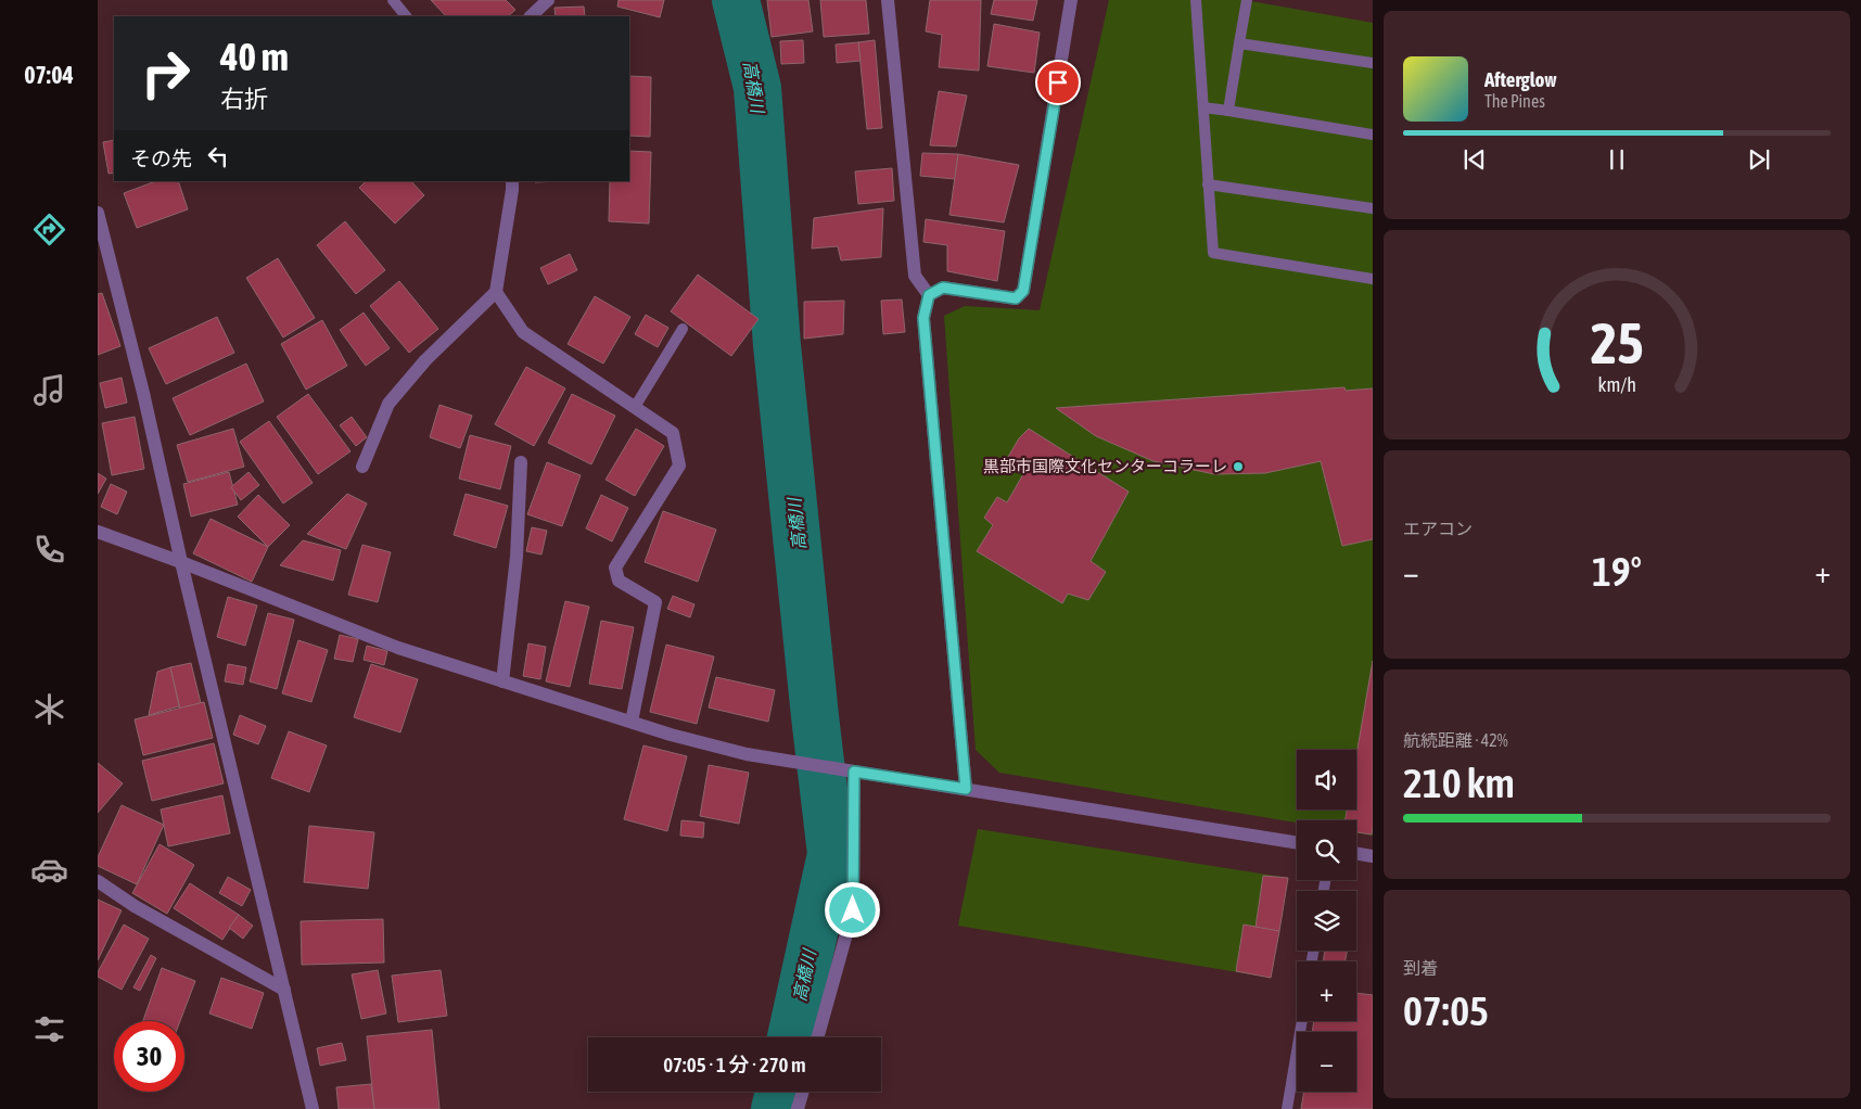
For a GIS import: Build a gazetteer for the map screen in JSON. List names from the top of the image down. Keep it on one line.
{"water":["高橋川"],"places":["黒部市国際文化センターコラーレ"],"page":{"tabs":"07:04","turn":["40 m","右折"],"song":["Afterglow","The Pines"],"then":"その先","tile":["エアコン",["航続距離 · 42%","210 km"],["到着","07:05"]],"heat":["−","19°","+"],"map_buttons":["+","−"],"limit":"30","trip":"07:05 · 1 分 · 270 m","gauge":["25","km/h"]}}
